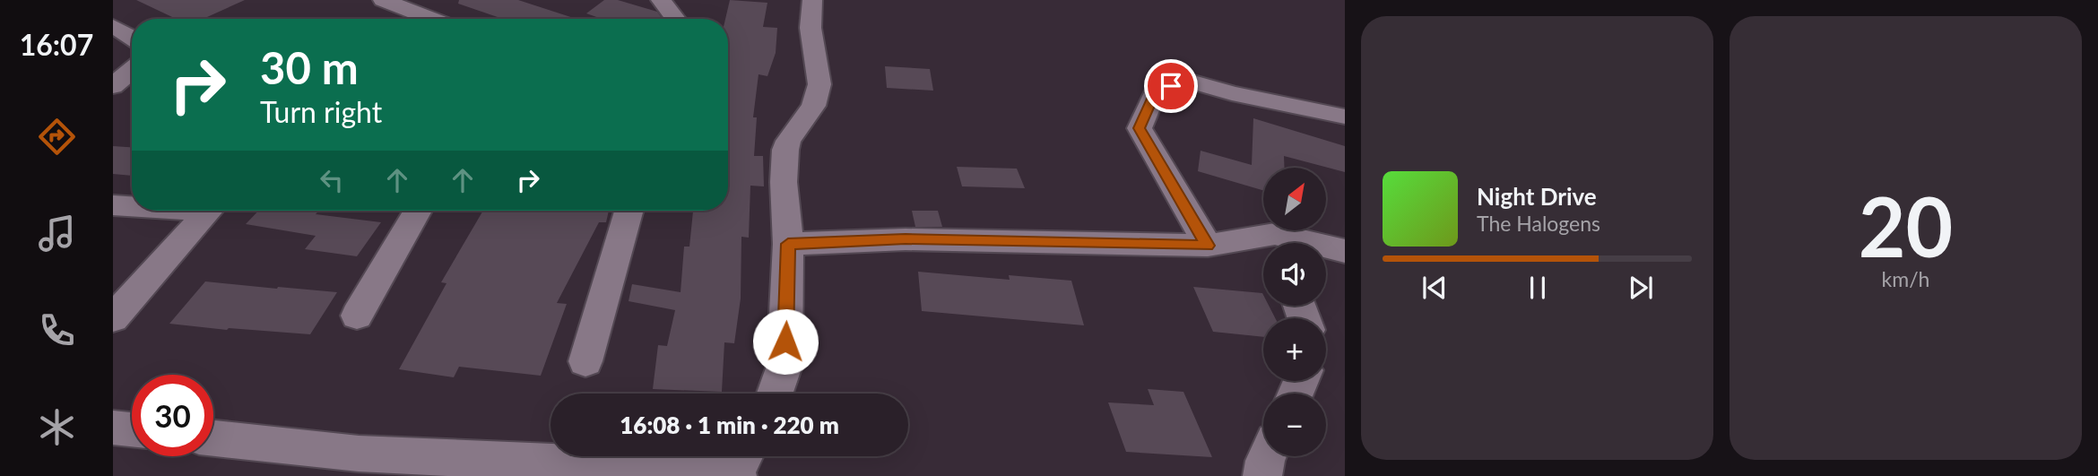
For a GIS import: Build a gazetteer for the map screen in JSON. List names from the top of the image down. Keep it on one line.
{"north":"top right","page":{"tabs":"16:07","tile":["20","km/h"],"turn":["30 m","Turn right"],"map_buttons":["+","−"],"song":["Night Drive","The Halogens"],"limit":"30","trip":"16:08 · 1 min · 220 m"}}
